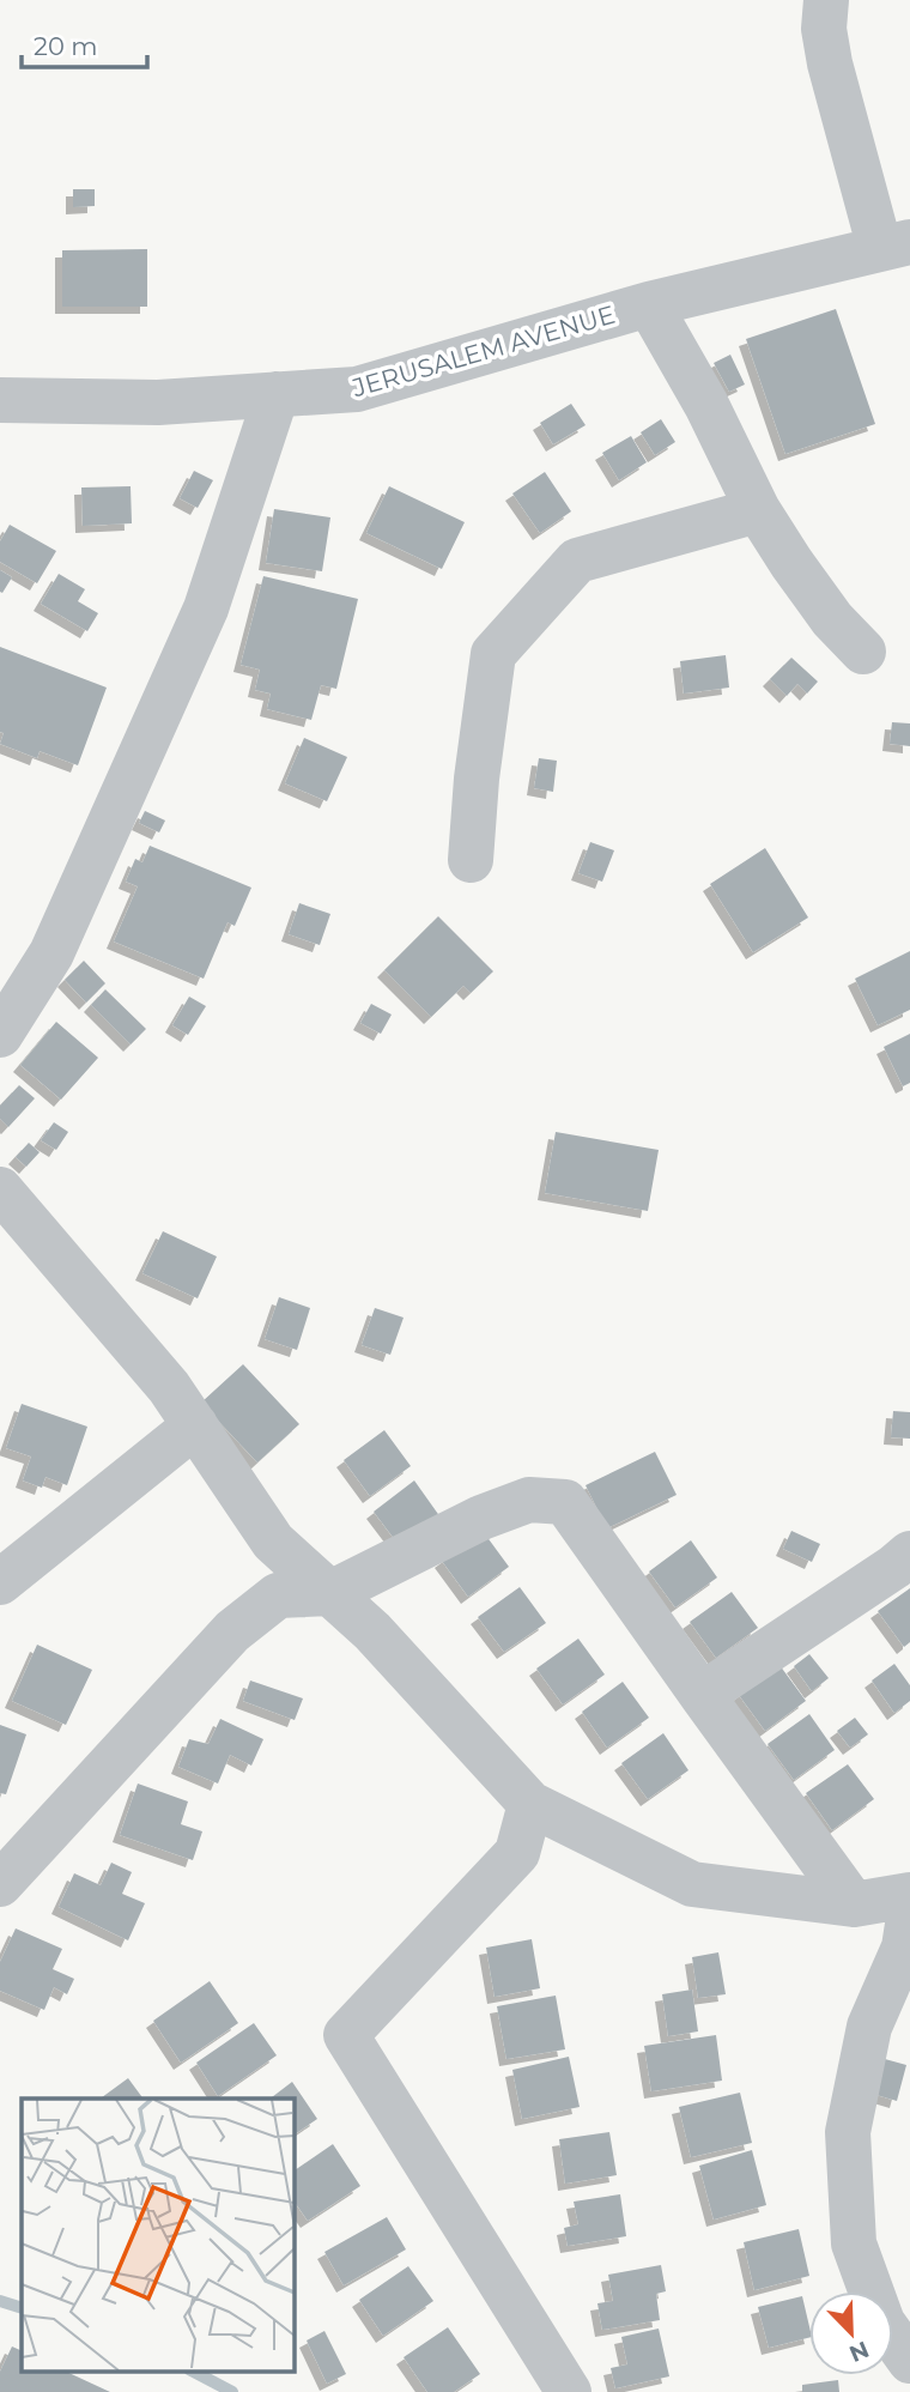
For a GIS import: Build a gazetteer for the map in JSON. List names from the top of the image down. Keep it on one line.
{"streets":{"street":["JERUSALEM AVENUE"]},"scale_bar":"20 m","north":"bottom right"}
